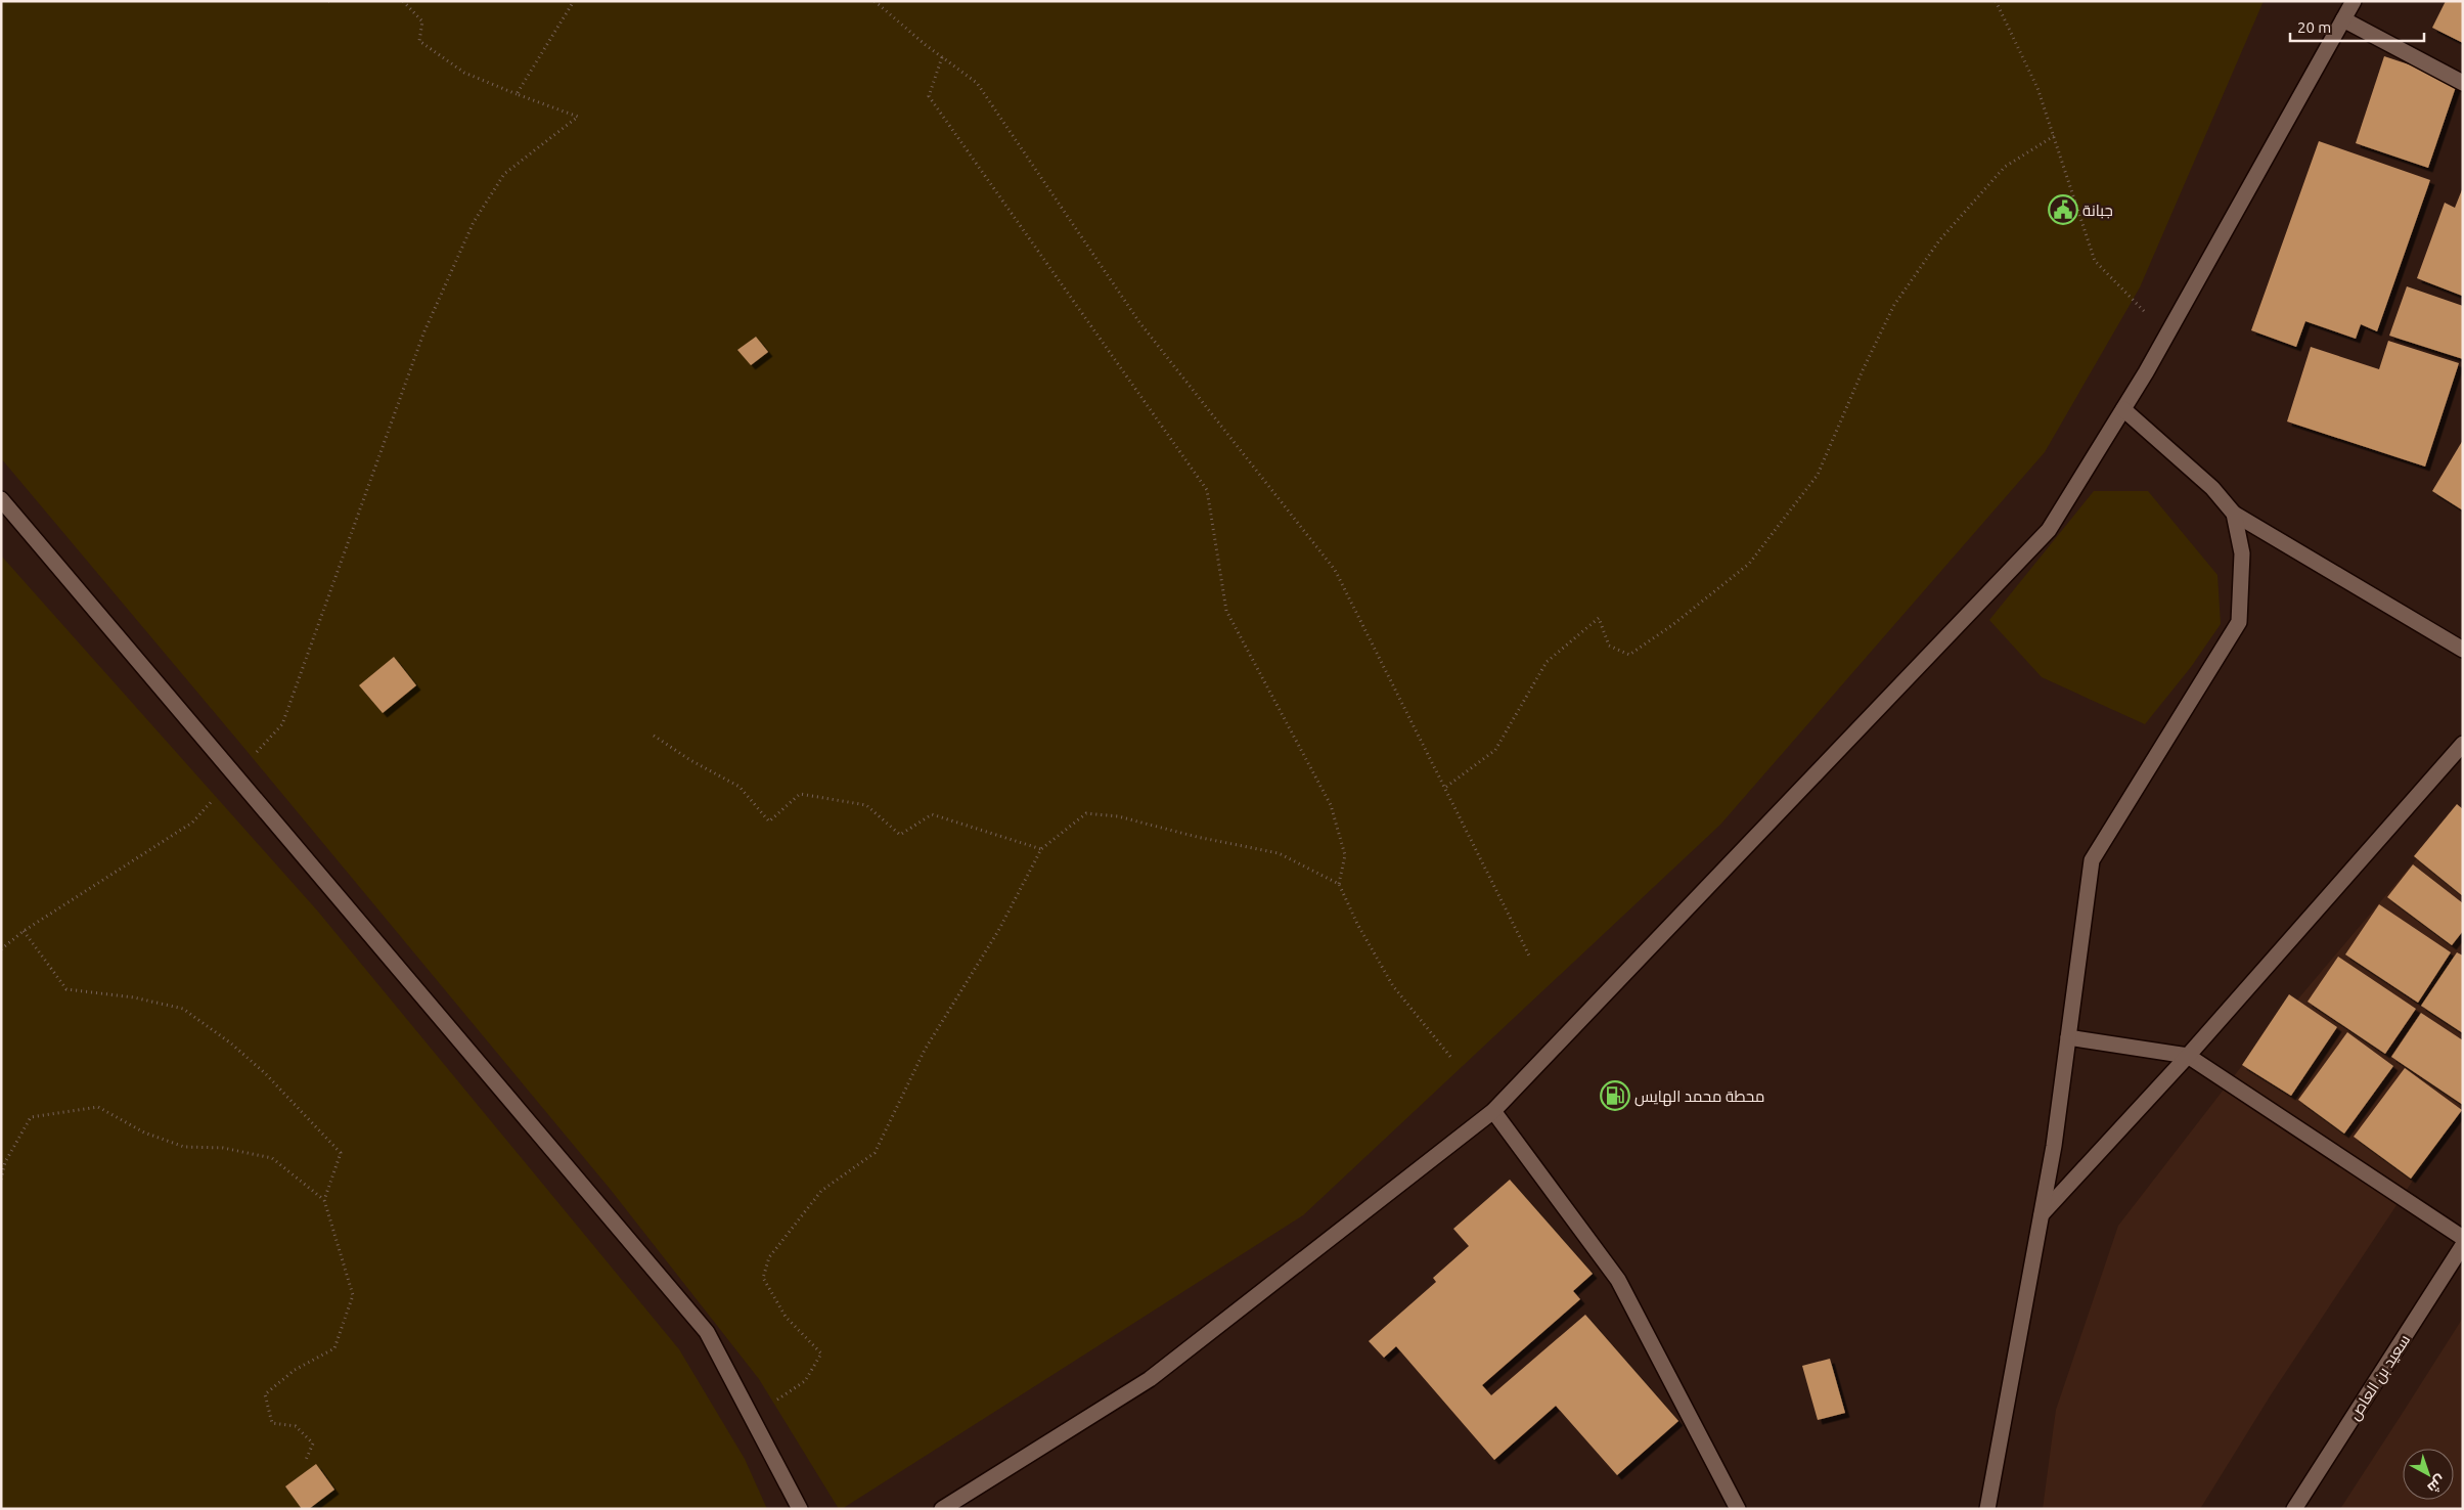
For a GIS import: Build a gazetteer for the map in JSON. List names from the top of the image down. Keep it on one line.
{"streets":{"street":["سعيد بن العاص"]},"places":{"public building":["جبانة"],"fuel station":["محطة محمد الهايس"]},"scale_bar":"20 m","north":"bottom right"}
